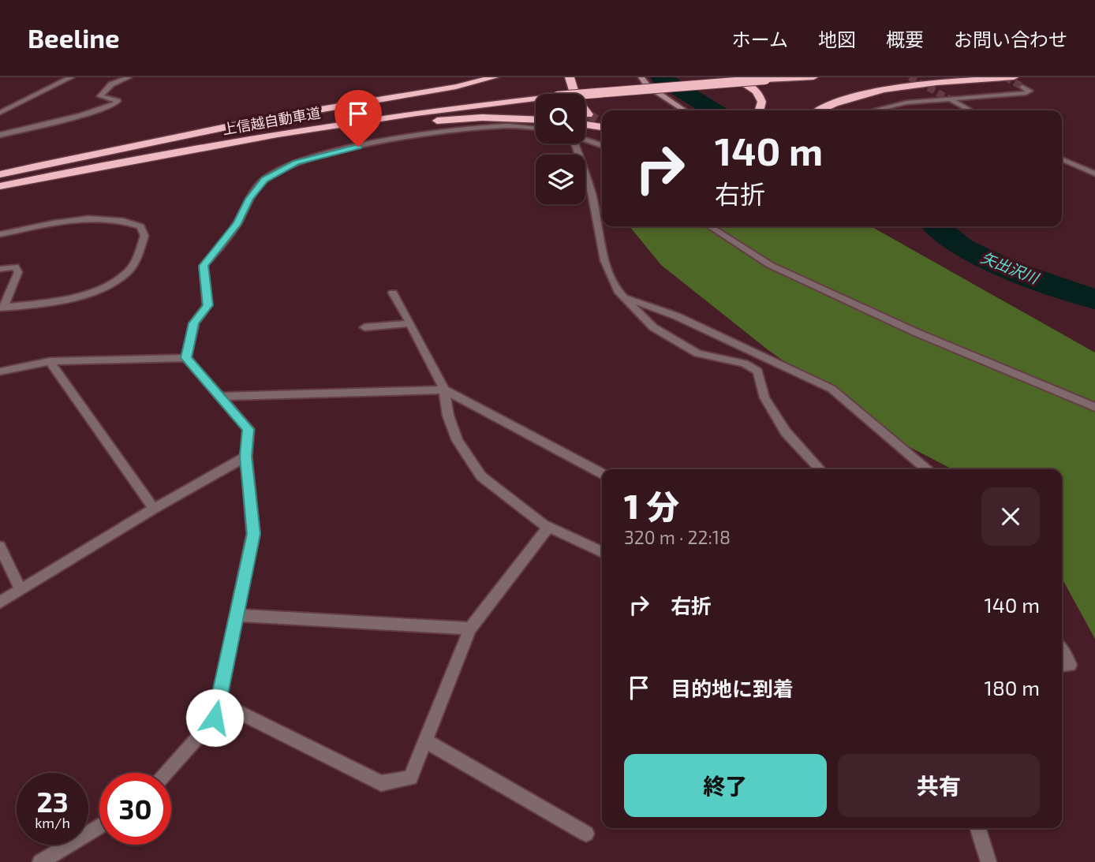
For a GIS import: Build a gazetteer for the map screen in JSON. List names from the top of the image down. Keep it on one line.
{"streets":{"highway":["上信越自動車道"]},"water":["矢出沢川"],"page":{"header":"Beeline","nav":["ホーム","地図","概要","お問い合わせ"],"turn":["140 m","右折"],"heading":["1 分","320 m · 22:18"],"list":[{"name":"右折","value":"140 m"},{"name":"目的地に到着","value":"180 m"}],"buttons":["終了","共有"],"speed":"23 km/h","limit":"30"}}
